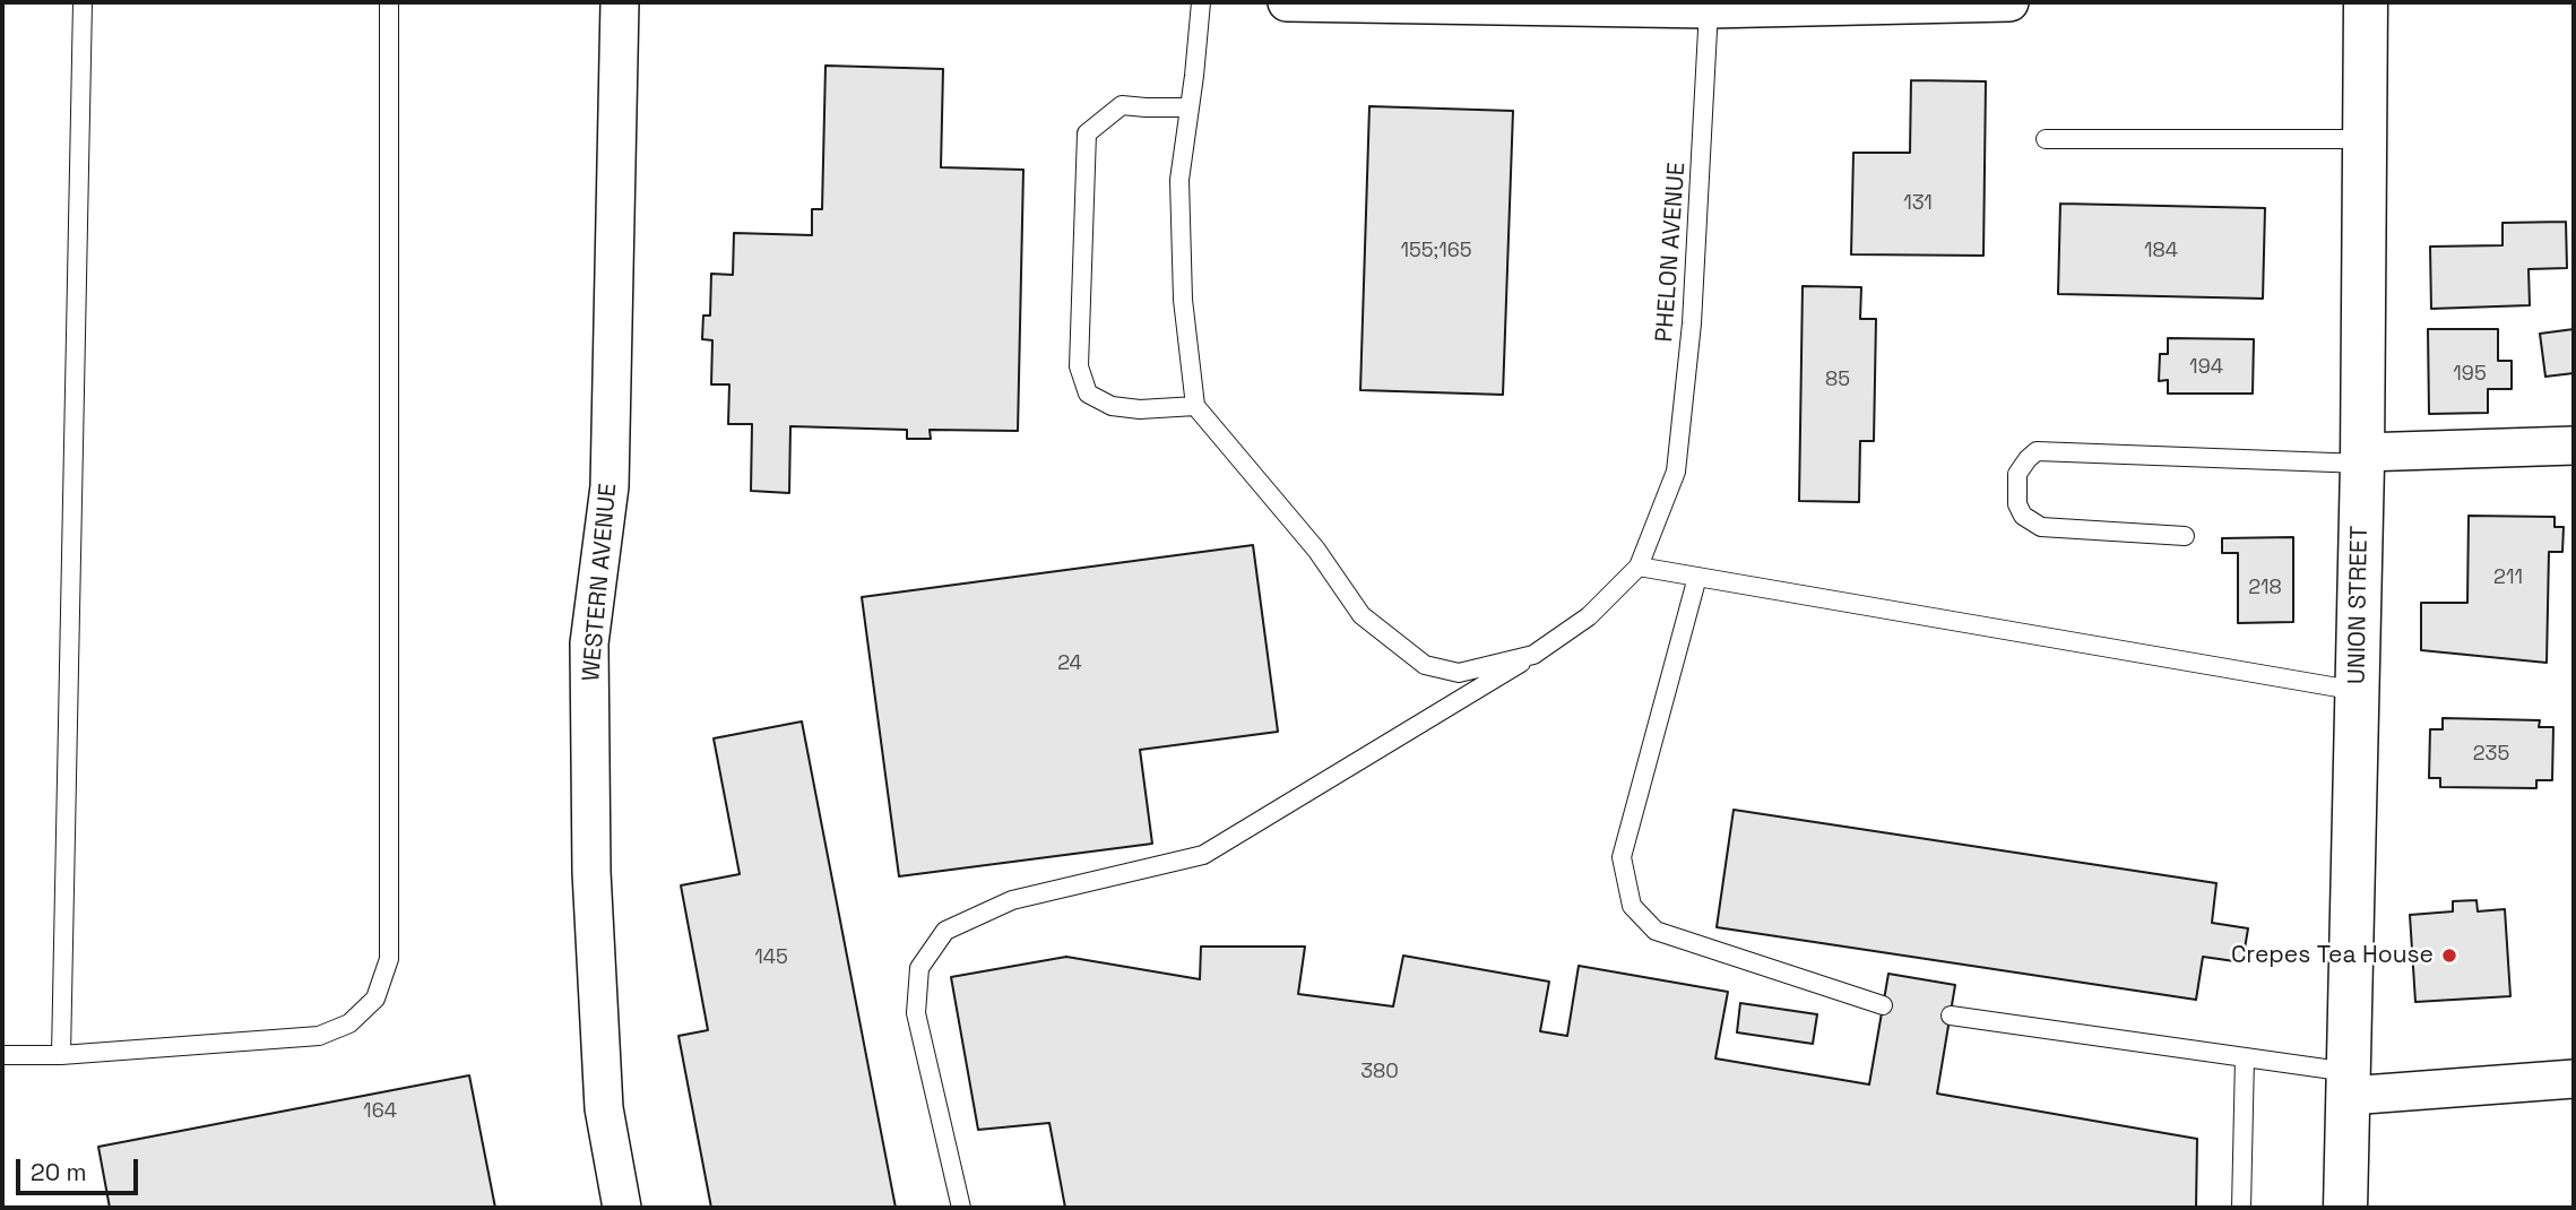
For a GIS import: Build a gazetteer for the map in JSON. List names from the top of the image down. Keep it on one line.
{"streets":{"main road":["UNION STREET"],"street":["WESTERN AVENUE"],"lane":["PHELON AVENUE"]},"places":["Crepes Tea House"],"house_numbers":["131","155;165","184","194","195","85","211","218","24","235","145","380","164"],"scale_bar":"20 m"}
